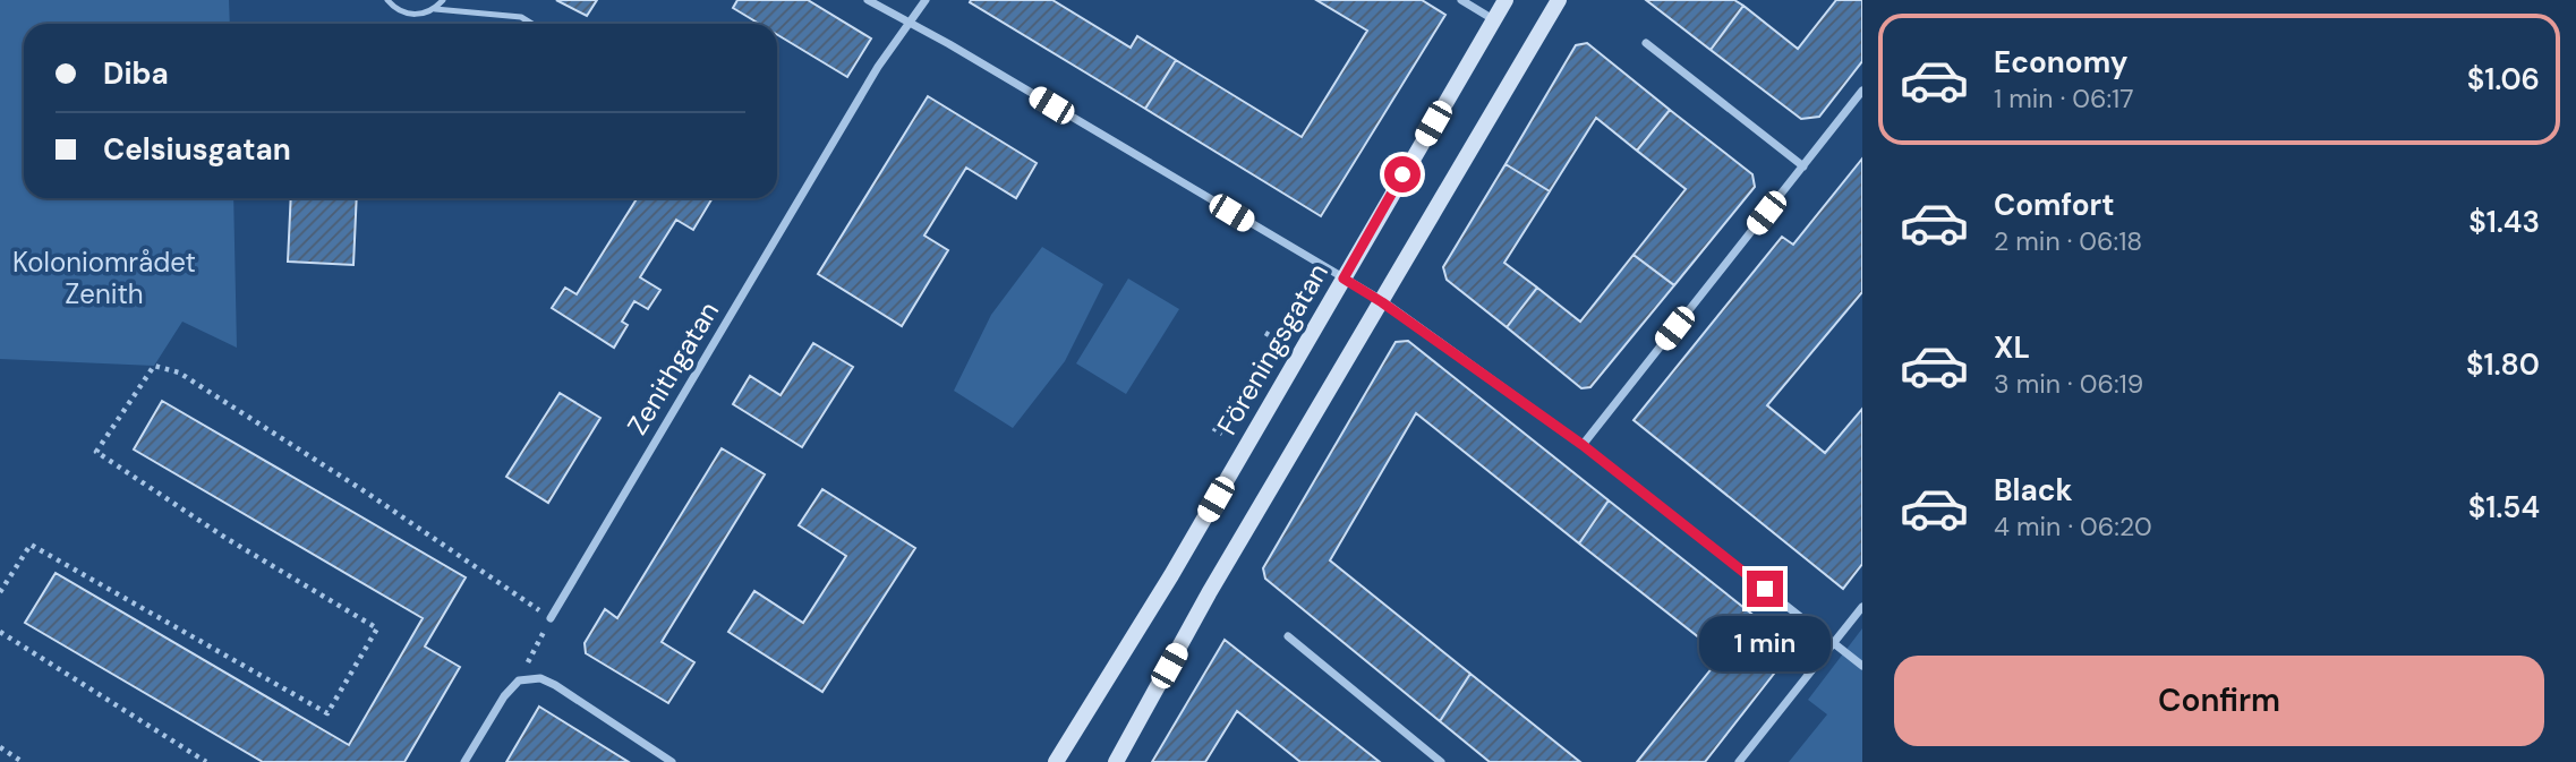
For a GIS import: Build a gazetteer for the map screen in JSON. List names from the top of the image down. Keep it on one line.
{"streets":{"street":["Föreningsgatan","Zenithgatan"]},"parks":["Koloniområdet Zenith"],"page":{"list":[{"name":"Economy","note":"1 min · 06:17","value":"$1.06"},{"name":"Comfort","note":"2 min · 06:18","value":"$1.43"},{"name":"XL","note":"3 min · 06:19","value":"$1.80"},{"name":"Black","note":"4 min · 06:20","value":"$1.54"}],"banner":["Diba","Celsiusgatan"],"bubble":"1 min","buttons":"Confirm"}}
